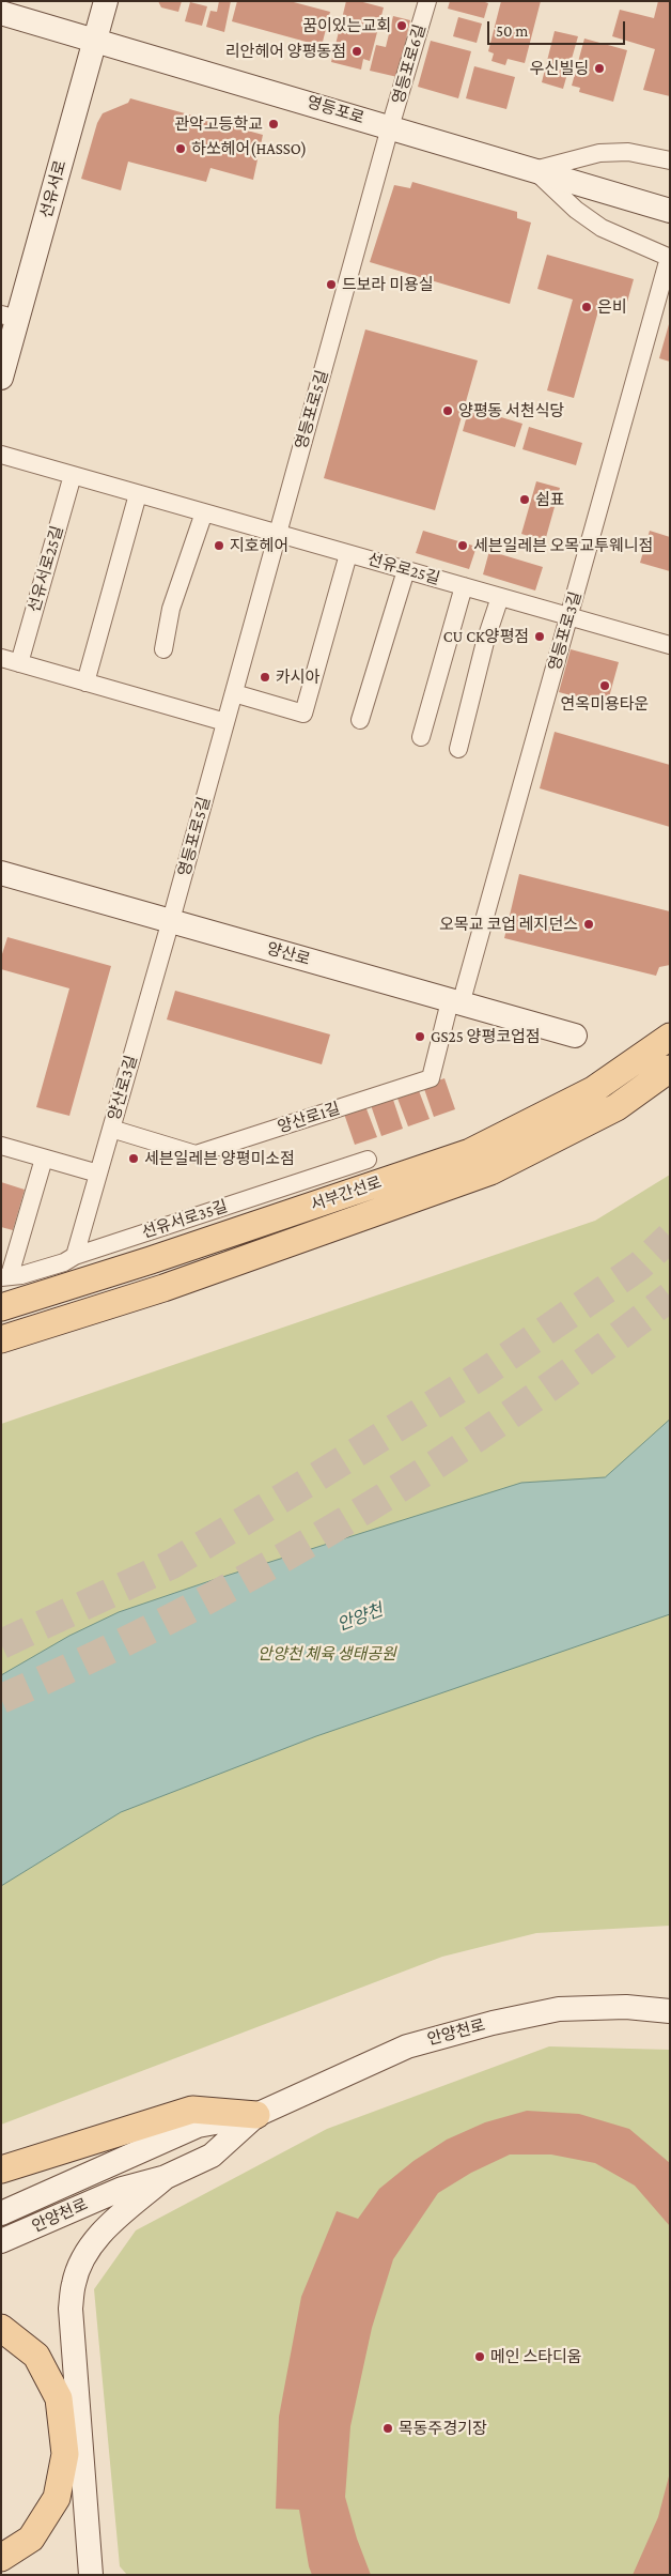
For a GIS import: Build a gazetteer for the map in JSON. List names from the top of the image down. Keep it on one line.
{"streets":{"main road":["영등포로","선유서로","양산로","서부간선로","안양천로"],"street":["영등포로6길","영등포로5길","선유서로25길","선유로25길","영등포로3길","양산로3길","양산로1길","선유서로35길"]},"crossings":[["영등포로6길","영등포로"],["영등포로6길","영등포로5길"],["영등포로","선유서로"],["영등포로","영등포로5길"],["영등포로5길","선유로25길"],["영등포로5길","양산로"],["영등포로5길","양산로3길"],["선유서로25길","선유로25길"],["선유로25길","영등포로3길"],["영등포로3길","양산로"],["영등포로3길","양산로1길"],["양산로","양산로3길"],["양산로","양산로1길"],["양산로3길","양산로1길"],["양산로3길","선유서로35길"]],"water":["안양천"],"parks":["안양천 체육 생태공원"],"places":["꿈이있는교회","리안헤어 양평동점","우신빌딩","관악고등학교","하쏘헤어(HASSO)","드보라 미용실","은비","양평동 서천식당","쉼표","지호헤어","세븐일레븐 오목교투웨니점","CU CK양평점","카시아","연옥미용타운","오목교 코업 레지던스","GS25 양평코업점","세븐일레븐 양평미소점","메인 스타디움","목동주경기장"],"scale_bar":"50 m"}
